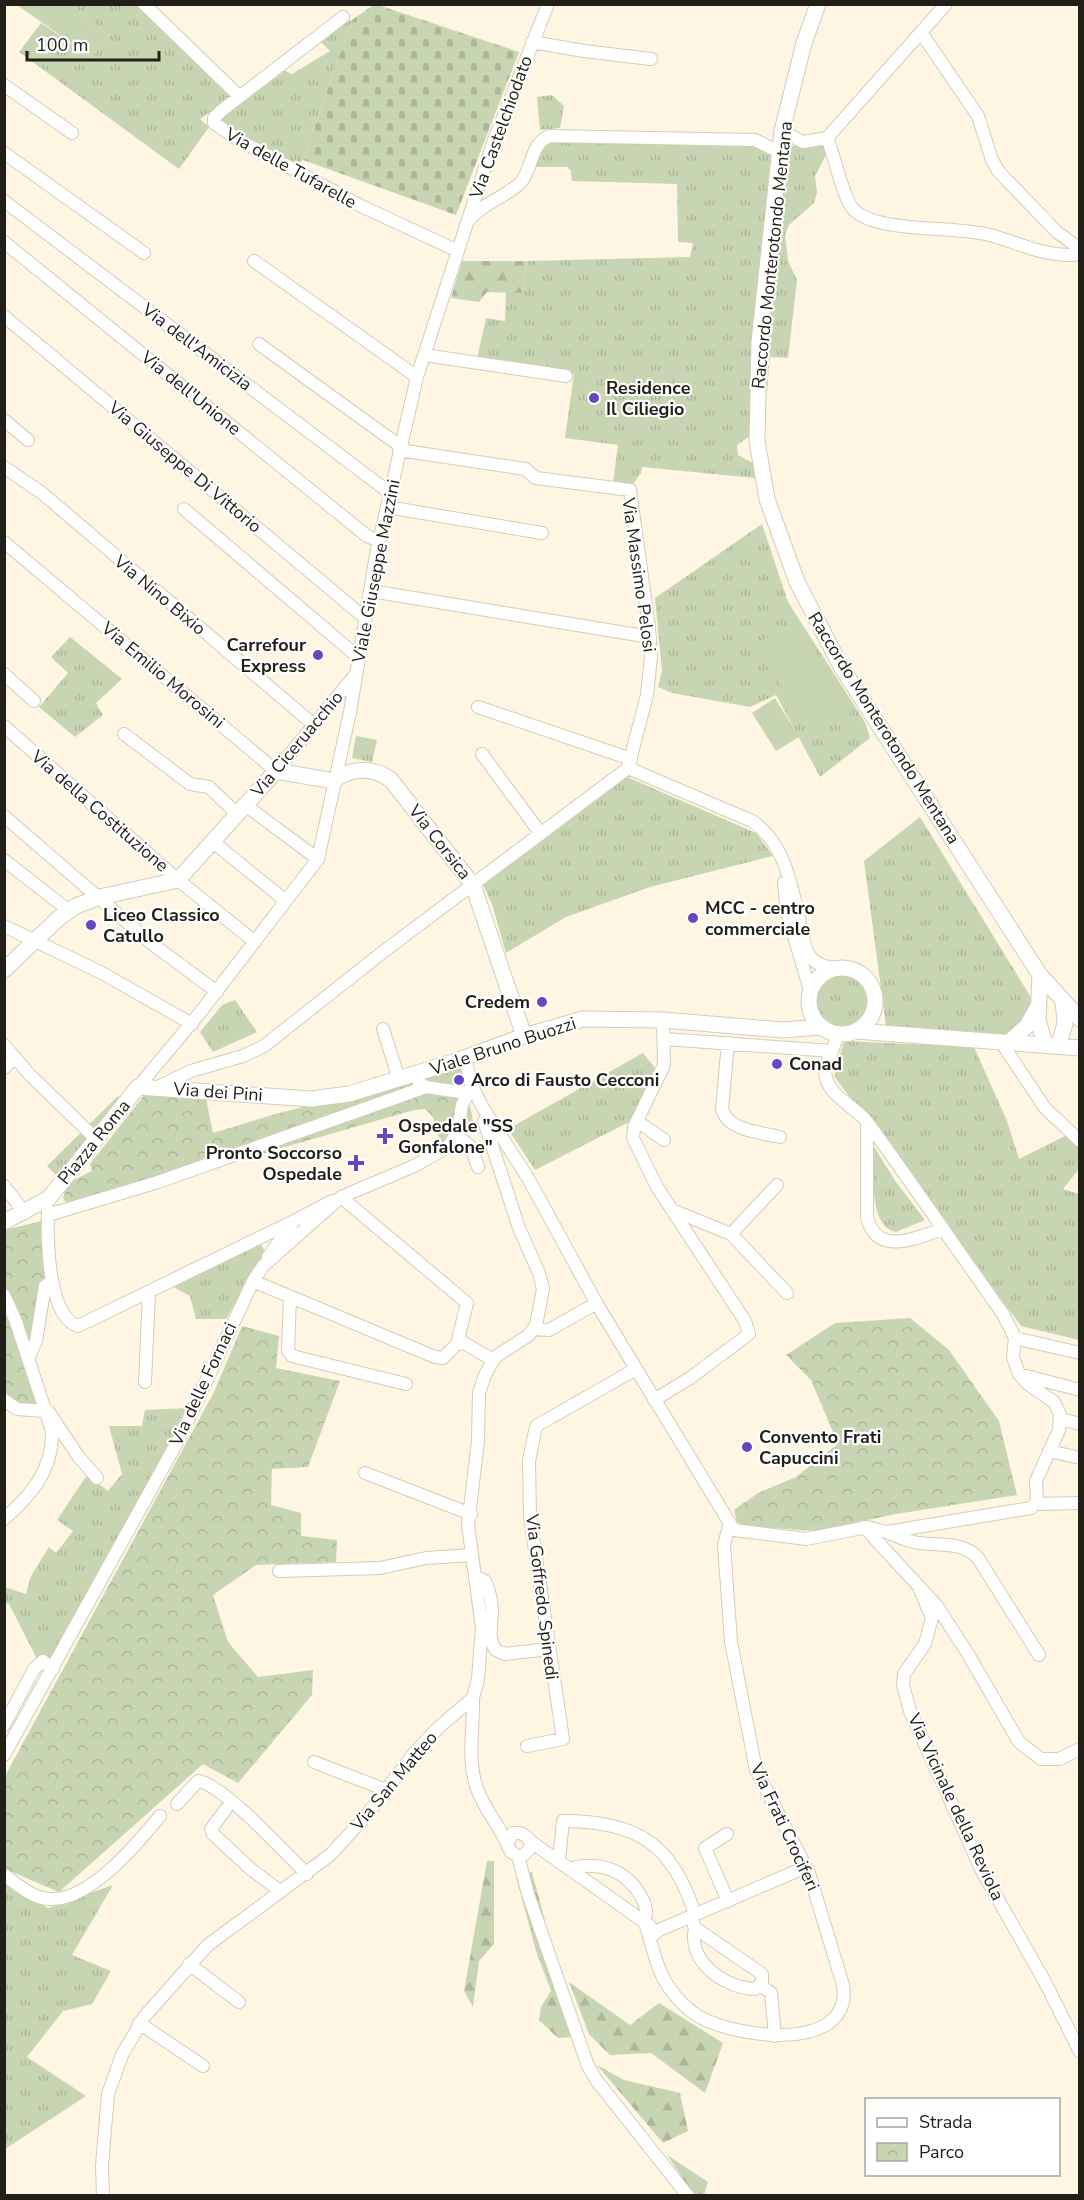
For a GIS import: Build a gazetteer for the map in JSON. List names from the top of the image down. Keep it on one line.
{"streets":{"main road":["Raccordo Monterotondo Mentana","Via Emilio Morosini","Via Ciceruacchio","Via della Costituzione","Via Corsica","Viale Bruno Buozzi","Via dei Pini","Piazza Roma"],"street":["Via Castelchiodato","Via delle Tufarelle","Via dell'Amicizia","Via dell'Unione","Via Giuseppe Di Vittorio","Viale Giuseppe Mazzini","Via Massimo Pelosi","Via Nino Bixio","Via delle Fornaci","Via Goffredo Spinedi","Via San Matteo","Via Vicinale della Reviola","Via Frati Crociferi"]},"crossings":[["Via Castelchiodato","Via delle Tufarelle"],["Via Castelchiodato","Viale Giuseppe Mazzini"],["Via delle Tufarelle","Viale Giuseppe Mazzini"],["Via dell'Amicizia","Viale Giuseppe Mazzini"],["Via dell'Unione","Viale Giuseppe Mazzini"],["Via Giuseppe Di Vittorio","Viale Giuseppe Mazzini"],["Viale Giuseppe Mazzini","Via Massimo Pelosi"],["Viale Giuseppe Mazzini","Via Emilio Morosini"],["Viale Giuseppe Mazzini","Via Ciceruacchio"],["Viale Giuseppe Mazzini","Via Corsica"],["Viale Giuseppe Mazzini","Via dei Pini"],["Viale Giuseppe Mazzini","Piazza Roma"],["Via Nino Bixio","Via Ciceruacchio"],["Via Emilio Morosini","Via Ciceruacchio"],["Via Emilio Morosini","Via Corsica"],["Via Ciceruacchio","Via della Costituzione"],["Via Corsica","Viale Bruno Buozzi"],["Viale Bruno Buozzi","Via dei Pini"],["Via dei Pini","Piazza Roma"]],"places":{"other":["Residence Il Ciliegio","Carrefour Express","MCC - centro commerciale","Liceo Classico Catullo","Credem","Conad","Arco di Fausto Cecconi","Convento Frati Capuccini"],"health":["Ospedale \"SS Gonfalone\"","Pronto Soccorso Ospedale"]},"legend":["Strada","Parco"],"scale_bar":"100 m"}
